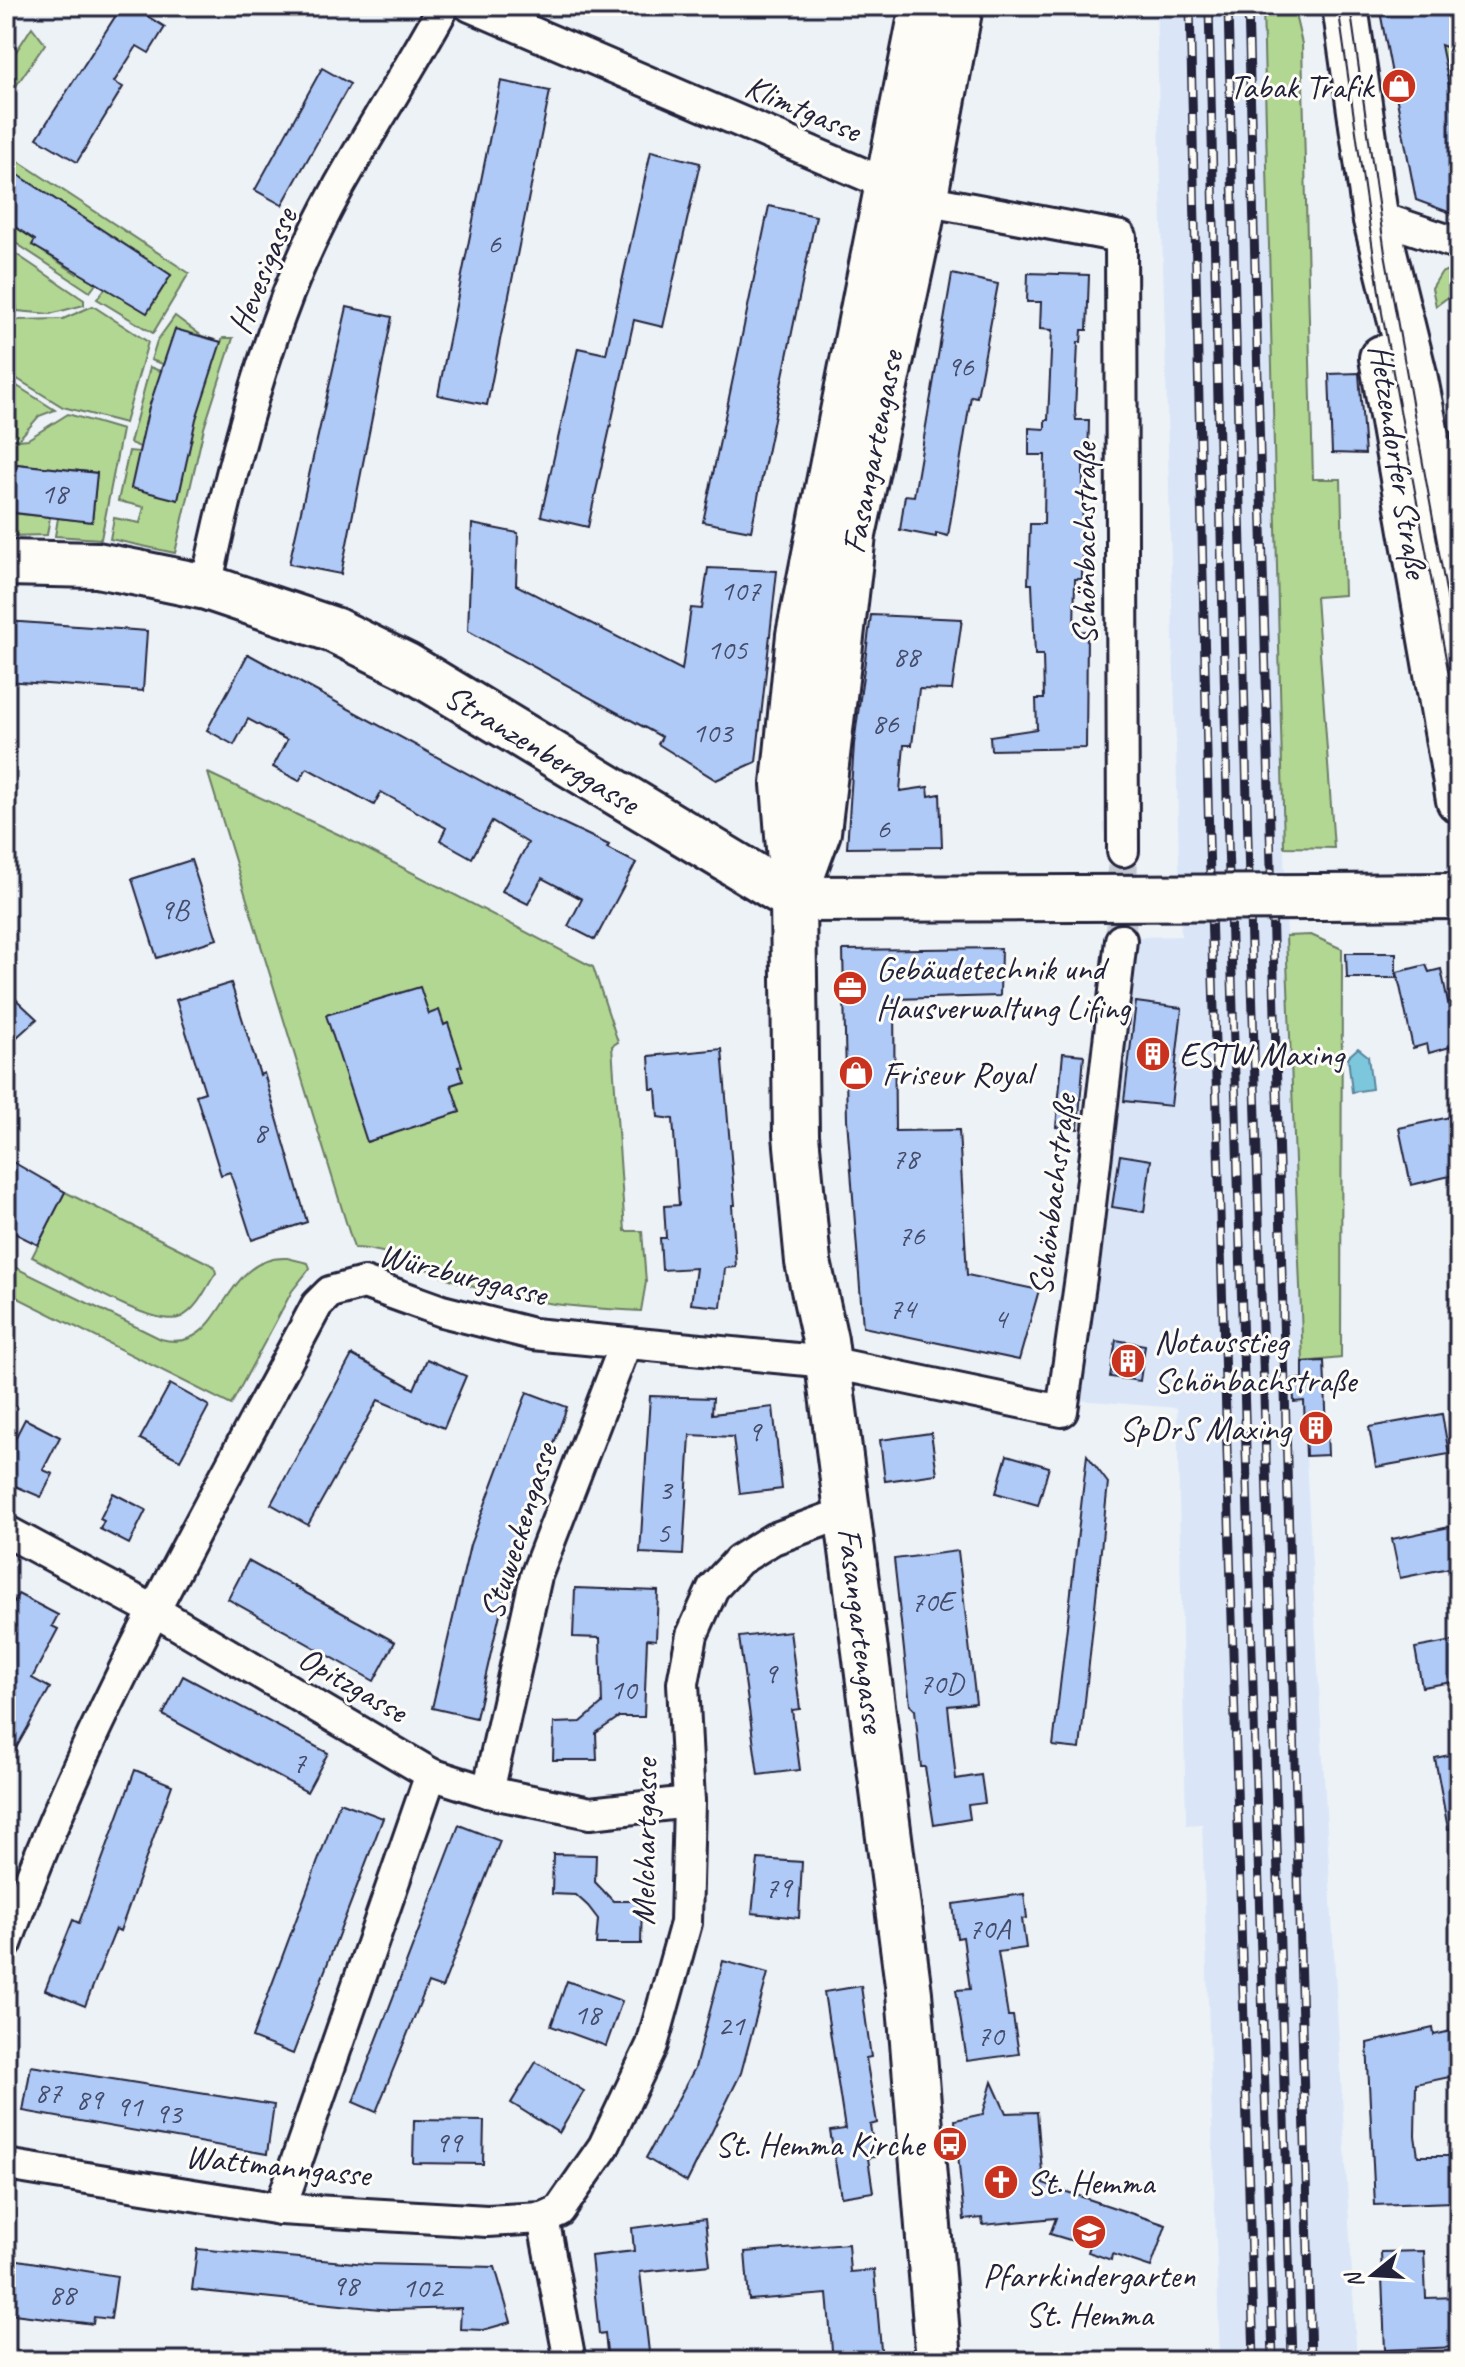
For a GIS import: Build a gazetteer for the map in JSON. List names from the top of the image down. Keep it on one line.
{"streets":{"main road":["Fasangartengasse","Hetzendorfer Straße","Stranzenberggasse"],"street":["Klimtgasse","Hevesigasse","Schönbachstraße","Würzburggasse","Stuweckengasse","Opitzgasse","Melchartgasse","Wattmanngasse"]},"crossings":[["Klimtgasse","Fasangartengasse"],["Klimtgasse","Schönbachstraße"],["Hevesigasse","Stranzenberggasse"],["Fasangartengasse","Stranzenberggasse"],["Fasangartengasse","Würzburggasse"],["Fasangartengasse","Melchartgasse"],["Schönbachstraße","Würzburggasse"],["Würzburggasse","Stuweckengasse"],["Würzburggasse","Opitzgasse"],["Stuweckengasse","Opitzgasse"],["Opitzgasse","Melchartgasse"],["Melchartgasse","Wattmanngasse"]],"places":{"shop":["Tabak Trafik","Friseur Royal"],"office":["Gebäudetechnik und Hausverwaltung Lifing"],"building":["ESTW Maxing","Notausstieg Schönbachstraße","SpDrS Maxing"],"bus stop":["St. Hemma Kirche"],"church":["St. Hemma"],"school or university":["Pfarrkindergarten St. Hemma"]},"house_numbers":["6","96","18","107","105","88","86","103","6","9B","8","78","76","74","4","9","3","5","70E","9","70D","10","7","79","70A","18","21","70","87","89","91","93","99","98","102","88"],"north":"left"}
